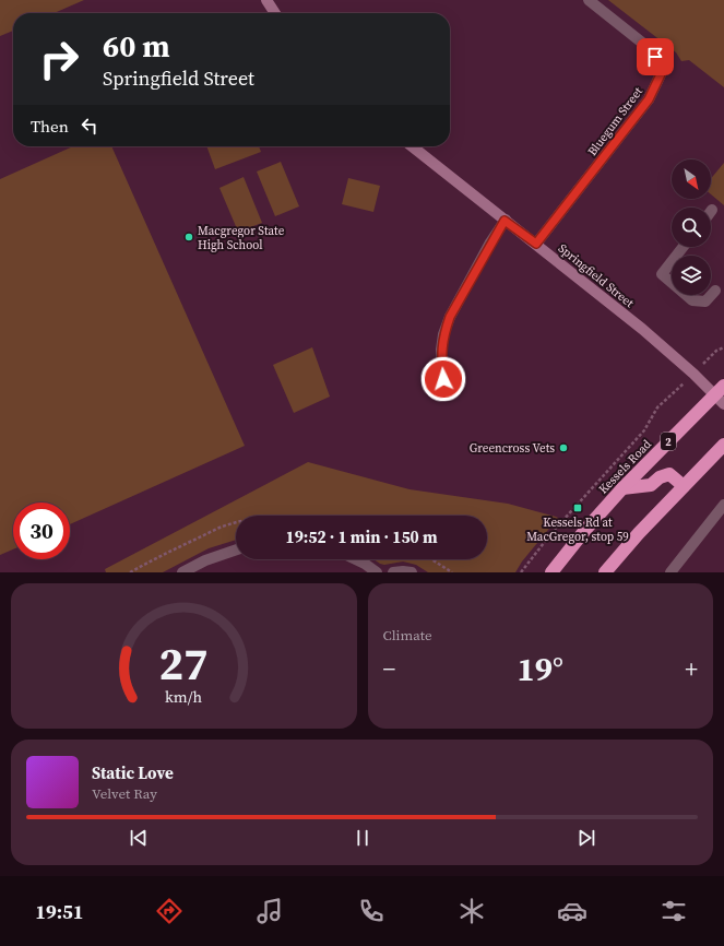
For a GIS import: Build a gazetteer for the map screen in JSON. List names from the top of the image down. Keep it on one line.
{"streets":{"highway":["2","Kessels Road"],"street":["Bluegum Street","Springfield Street"]},"crossings":[["Bluegum Street","Springfield Street"],["Springfield Street","Kessels Road"]],"places":{"other":["Macgregor State High School","Greencross Vets"],"transit":["Kessels Rd at MacGregor, stop 59"]},"north":"bottom right","page":{"turn":["60 m","Springfield Street"],"then":"Then","limit":"30","trip":"19:52 · 1 min · 150 m","tile":"Climate","heat":["−","19°","+"],"song":["Static Love","Velvet Ray"],"tabs":"19:51","gauge":["27","km/h"]}}
